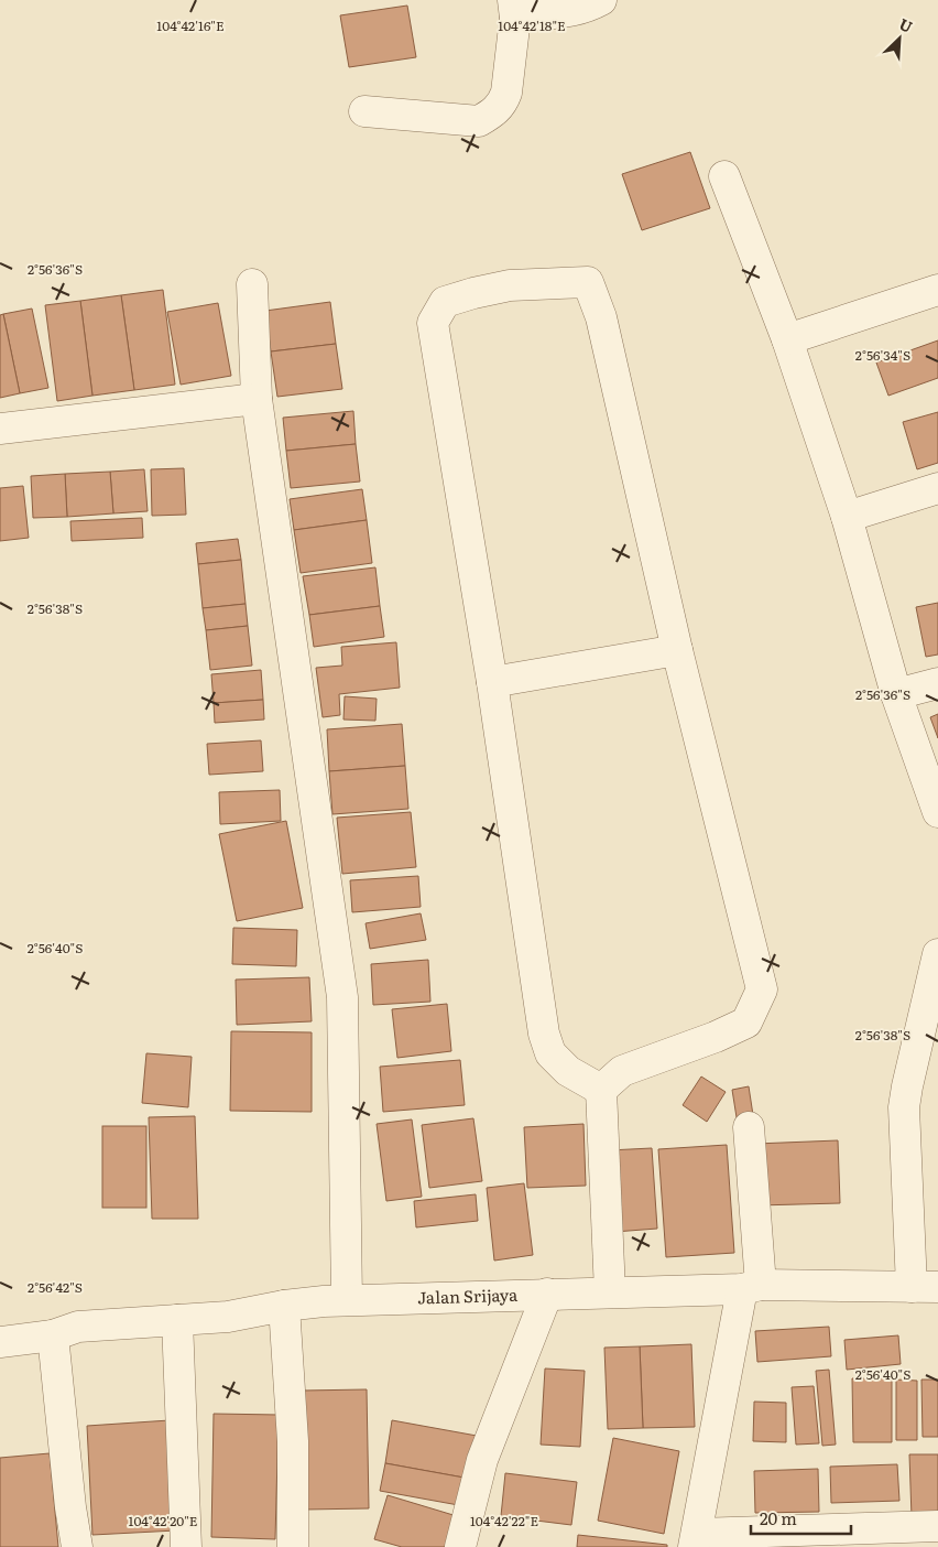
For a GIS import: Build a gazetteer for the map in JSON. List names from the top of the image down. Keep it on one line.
{"streets":{"street":["Jalan Srijaya"]},"scale_bar":"20 m","north":"top right","coordinates":["104°42'16\"E","104°42'18\"E","2°56'36\"S","2°56'34\"S","2°56'38\"S","2°56'40\"S","2°56'42\"S","104°42'20\"E","104°42'22\"E"]}
